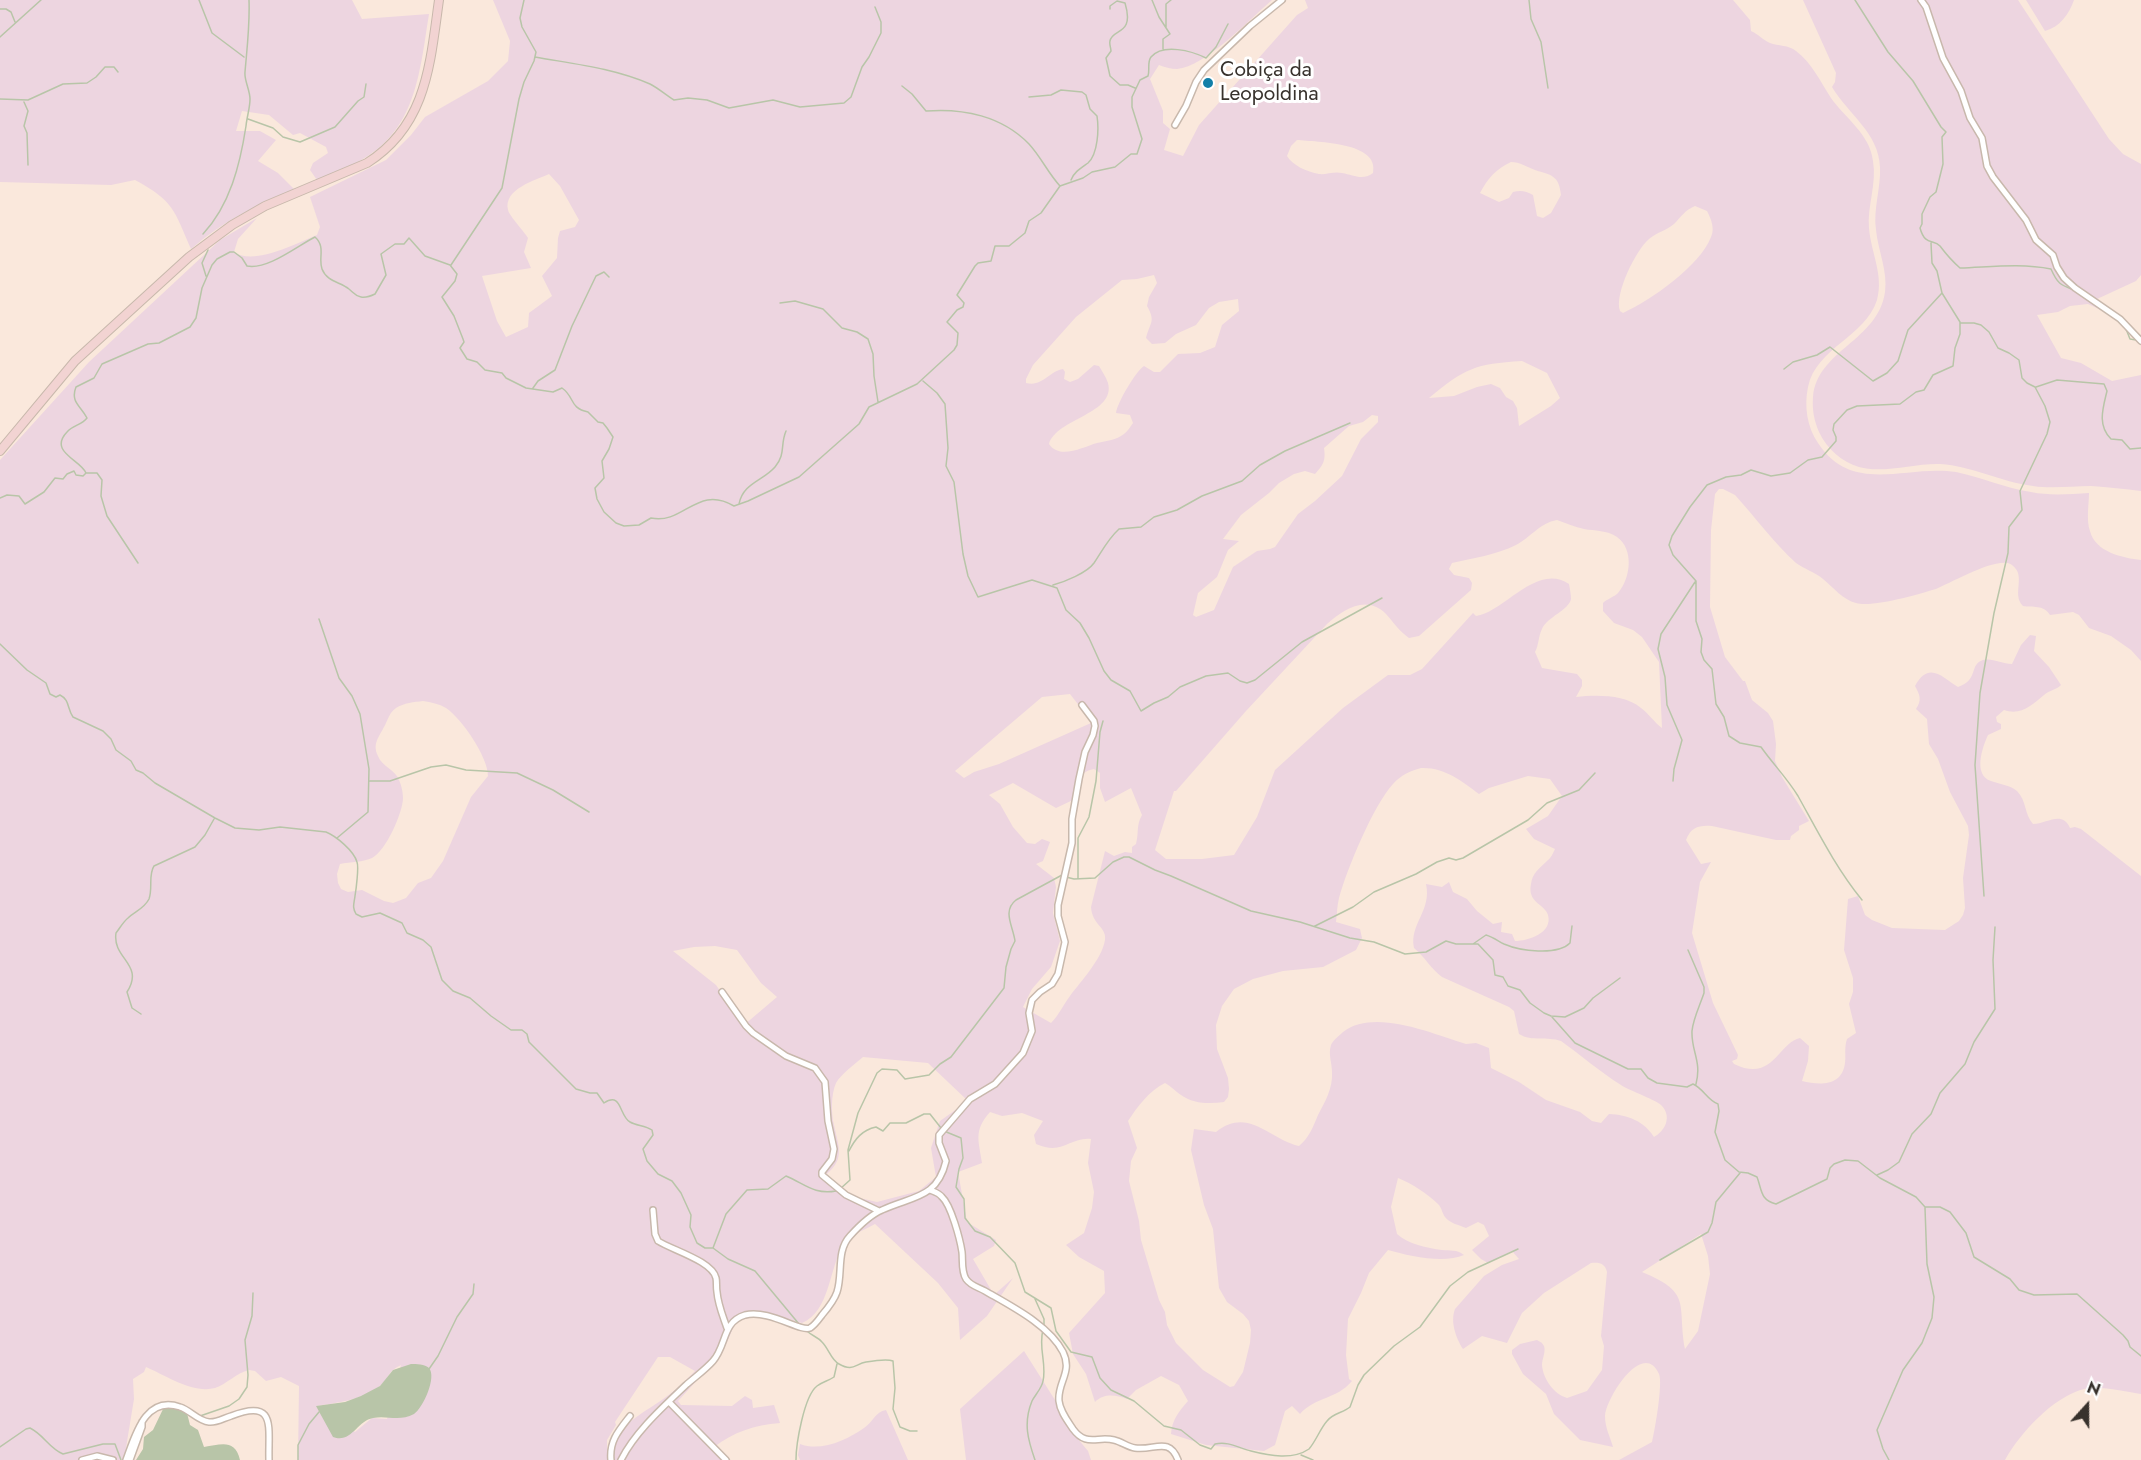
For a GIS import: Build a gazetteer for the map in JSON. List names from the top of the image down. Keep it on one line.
{"places":["Cobiça da Leopoldina"],"north":"top"}
